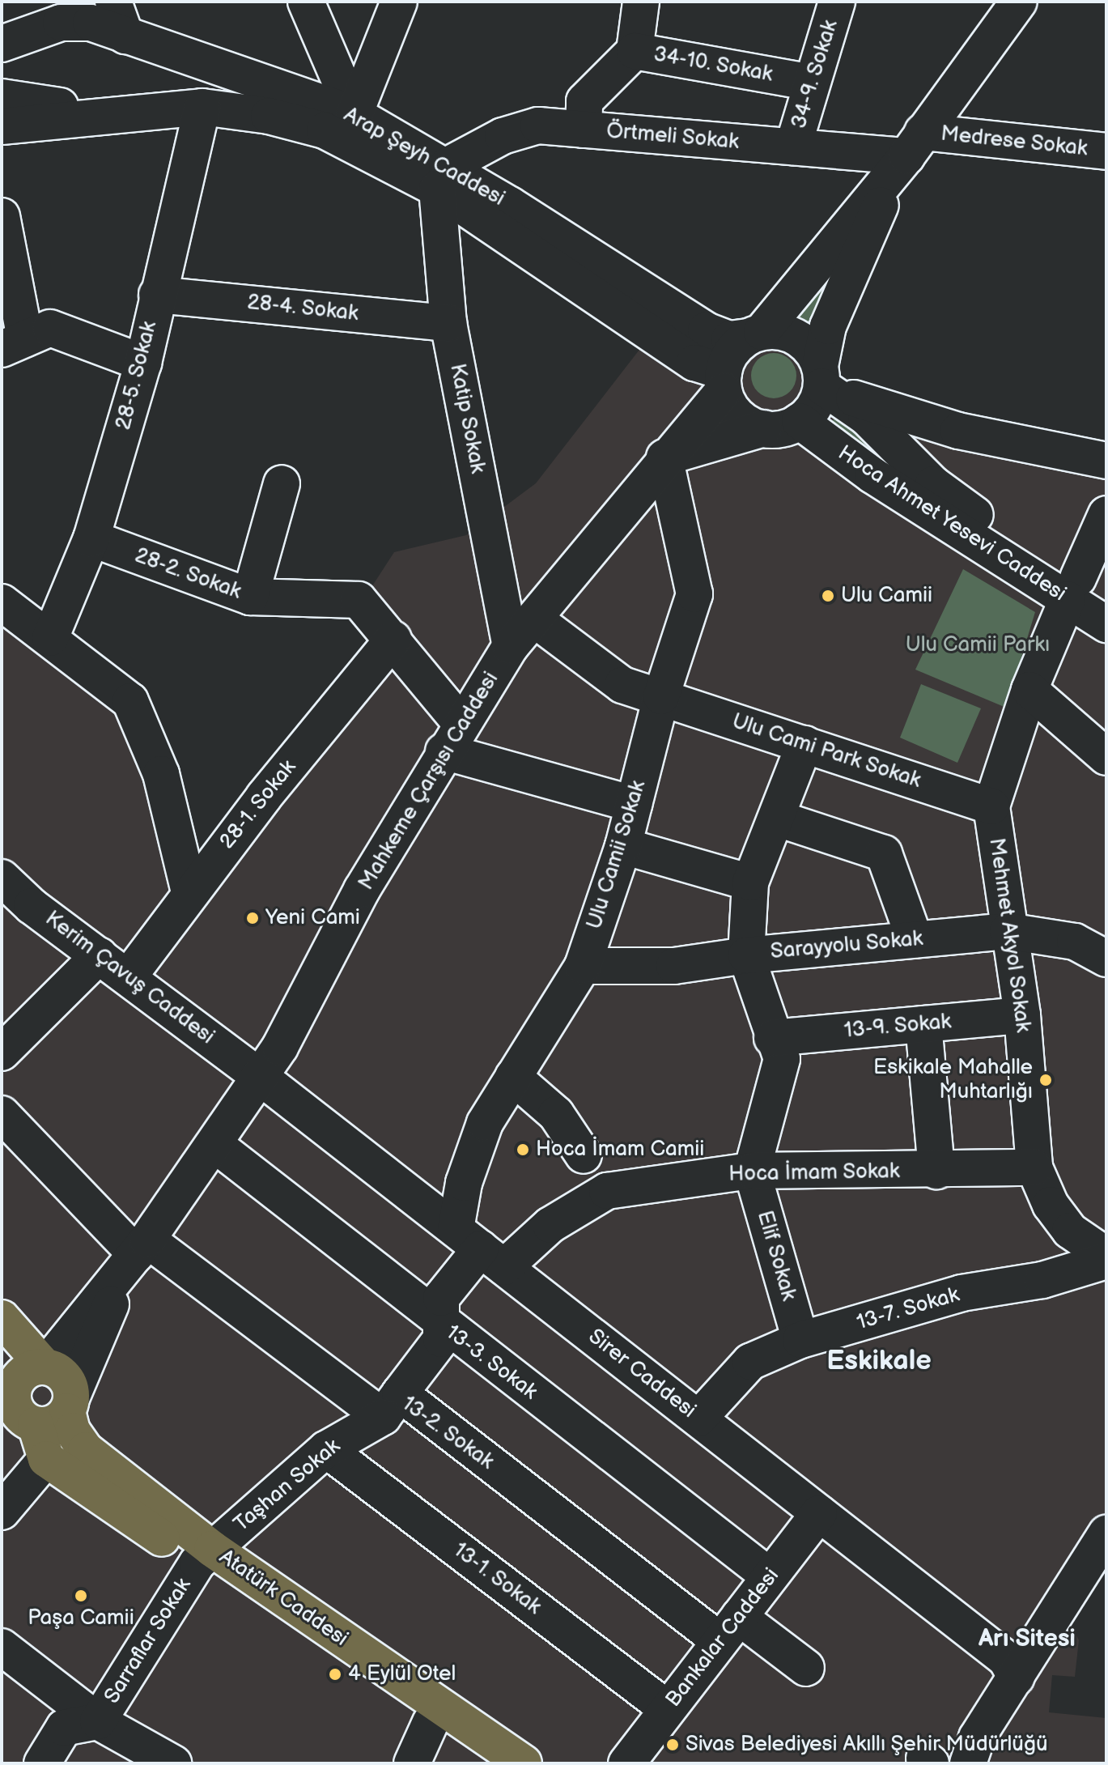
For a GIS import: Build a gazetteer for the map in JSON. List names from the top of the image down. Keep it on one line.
{"streets":{"main road":["Atatürk Caddesi"],"street":["34-10. Sokak","34-9. Sokak","Örtmeli Sokak","Medrese Sokak","Arap Şeyh Caddesi","28-4. Sokak","28-5. Sokak","Katip Sokak","Hoca Ahmet Yesevi Caddesi","28-2. Sokak","Ulu Cami Park Sokak","Mahkeme Çarşısı Caddesi","28-1. Sokak","Ulu Camii Sokak","Mehmet Akyol Sokak","Sarayyolu Sokak","Kerim Çavuş Caddesi","13-9. Sokak","Hoca İmam Sokak","Elif Sokak","13-7. Sokak","13-3. Sokak","Sirer Caddesi","13-2. Sokak","Taşhan Sokak","13-1. Sokak","Bankalar Caddesi","Sarraflar Sokak"]},"crossings":[["34-10. Sokak","34-9. Sokak"],["34-10. Sokak","Örtmeli Sokak"],["34-9. Sokak","Örtmeli Sokak"],["Örtmeli Sokak","Medrese Sokak"],["Örtmeli Sokak","Arap Şeyh Caddesi"],["Örtmeli Sokak","Katip Sokak"],["Arap Şeyh Caddesi","28-5. Sokak"],["Arap Şeyh Caddesi","Katip Sokak"],["Arap Şeyh Caddesi","Hoca Ahmet Yesevi Caddesi"],["Arap Şeyh Caddesi","Mahkeme Çarşısı Caddesi"],["28-4. Sokak","28-5. Sokak"],["28-4. Sokak","Katip Sokak"],["28-5. Sokak","28-2. Sokak"],["Katip Sokak","Mahkeme Çarşısı Caddesi"],["Hoca Ahmet Yesevi Caddesi","Mahkeme Çarşısı Caddesi"],["Hoca Ahmet Yesevi Caddesi","Mehmet Akyol Sokak"],["28-2. Sokak","Mahkeme Çarşısı Caddesi"],["28-2. Sokak","28-1. Sokak"],["Ulu Cami Park Sokak","Ulu Camii Sokak"],["Ulu Cami Park Sokak","Mehmet Akyol Sokak"],["Mahkeme Çarşısı Caddesi","Ulu Camii Sokak"],["Mahkeme Çarşısı Caddesi","Kerim Çavuş Caddesi"],["Mahkeme Çarşısı Caddesi","13-3. Sokak"],["Mahkeme Çarşısı Caddesi","Sirer Caddesi"],["Mahkeme Çarşısı Caddesi","13-2. Sokak"],["Mahkeme Çarşısı Caddesi","Atatürk Caddesi"],["28-1. Sokak","Kerim Çavuş Caddesi"],["Ulu Camii Sokak","Sarayyolu Sokak"],["Ulu Camii Sokak","Hoca İmam Sokak"],["Ulu Camii Sokak","Sirer Caddesi"],["Mehmet Akyol Sokak","Sarayyolu Sokak"],["Mehmet Akyol Sokak","13-9. Sokak"],["Mehmet Akyol Sokak","Hoca İmam Sokak"],["Kerim Çavuş Caddesi","Sirer Caddesi"],["Hoca İmam Sokak","Elif Sokak"],["Hoca İmam Sokak","13-3. Sokak"],["Hoca İmam Sokak","Sirer Caddesi"],["Hoca İmam Sokak","13-2. Sokak"],["Hoca İmam Sokak","Taşhan Sokak"],["Elif Sokak","13-7. Sokak"],["13-7. Sokak","Sirer Caddesi"],["13-3. Sokak","Bankalar Caddesi"],["Sirer Caddesi","Bankalar Caddesi"],["13-2. Sokak","Taşhan Sokak"],["13-2. Sokak","Bankalar Caddesi"],["Taşhan Sokak","13-1. Sokak"],["Taşhan Sokak","Atatürk Caddesi"],["Taşhan Sokak","Sarraflar Sokak"],["13-1. Sokak","Bankalar Caddesi"],["Atatürk Caddesi","Sarraflar Sokak"]],"districts":["Eskikale","Arı Sitesi"],"parks":["Ulu Camii Parkı"],"places":["Ulu Camii","Yeni Cami","Eskikale Mahalle Muhtarlığı","Hoca İmam Camii","Paşa Camii","4 Eylül Otel","Sivas Belediyesi Akıllı Şehir Müdürlüğü"]}
